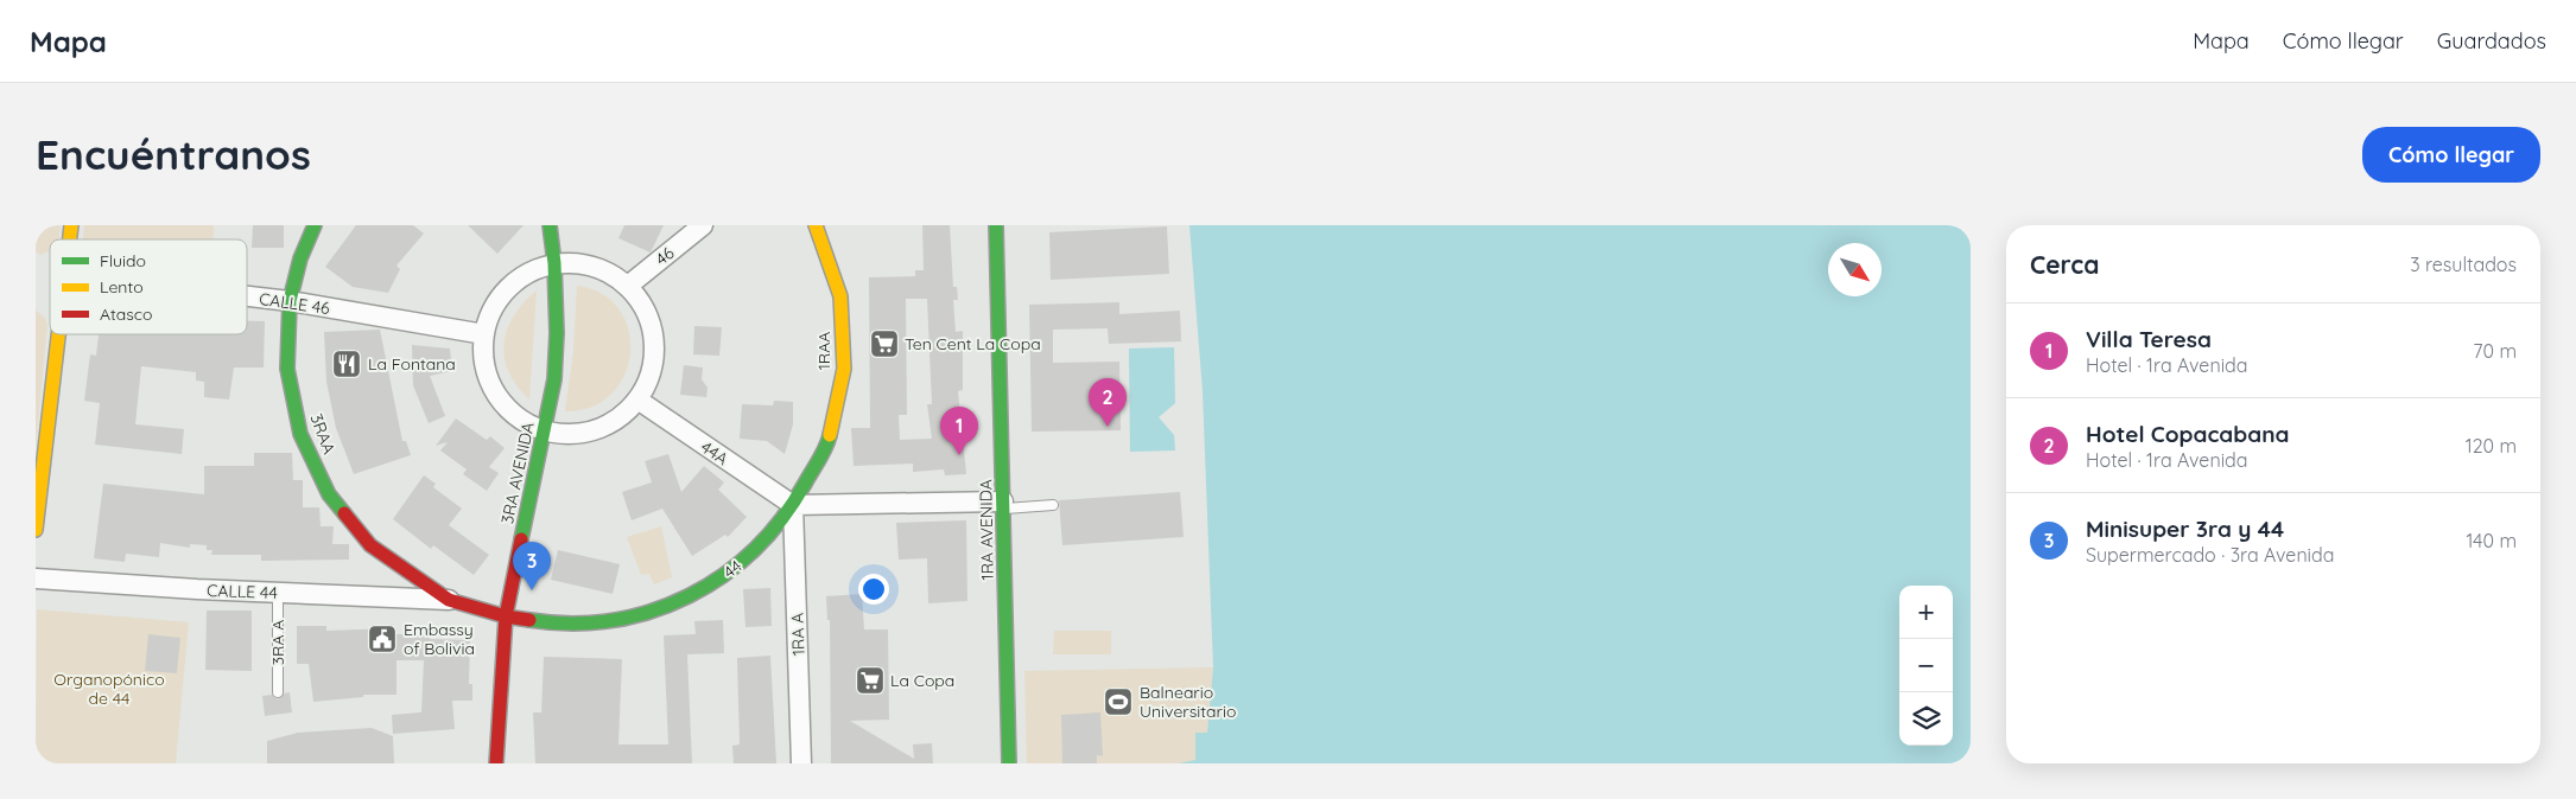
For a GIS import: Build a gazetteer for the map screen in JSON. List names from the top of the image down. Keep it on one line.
{"streets":{"main road":["1RAA","3RAA","3RA AVENIDA","1RA AVENIDA","44"],"street":["46","CALLE 46","44A","CALLE 44","1RA A"],"lane":["3RA A"]},"crossings":[["CALLE 46","3RAA"],["1RAA","44A"],["1RAA","44"],["1RAA","1RA A"],["3RAA","44"],["3RAA","CALLE 44"],["44A","44"],["44A","1RA A"],["3RA AVENIDA","44"],["44","CALLE 44"],["44","1RA A"],["CALLE 44","3RA A"]],"parks":["Organopónico de 44"],"places":{"supermarket":["Ten Cent La Copa","La Copa"],"restaurant":["La Fontana"],"public building":["Embassy of Bolivia"],"sports":["Balneario Universitario"]},"legend":["Fluido","Lento","Atasco"],"north":"bottom right","page":{"header":"Mapa","nav":["Mapa","Cómo llegar","Guardados"],"buttons":"Cómo llegar","title":"Encuéntranos","heading":["Cerca","3 resultados"],"list":[{"mark":"1","name":"Villa Teresa","note":"Hotel · 1ra Avenida","value":"70 m"},{"mark":"2","name":"Hotel Copacabana","note":"Hotel · 1ra Avenida","value":"120 m"},{"mark":"3","name":"Minisuper 3ra y 44","note":"Supermercado · 3ra Avenida","value":"140 m"}],"pins":["2","1","3"],"map_buttons":["+","−"]}}
